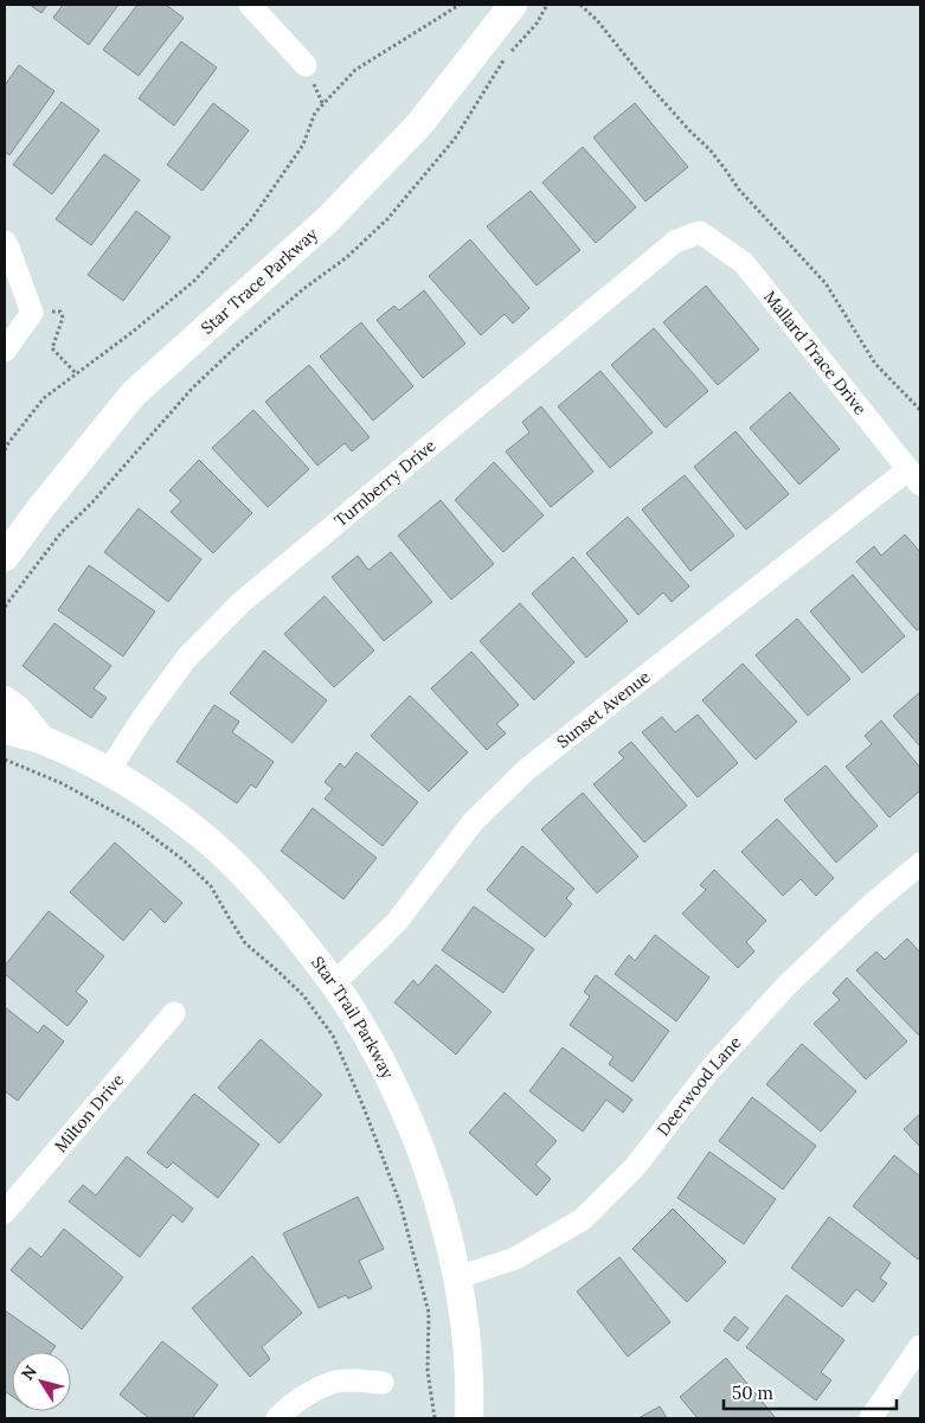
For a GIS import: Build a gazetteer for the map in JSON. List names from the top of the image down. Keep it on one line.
{"streets":{"street":["Star Trace Parkway","Mallard Trace Drive","Turnberry Drive","Sunset Avenue","Star Trail Parkway","Deerwood Lane","Milton Drive"]},"crossings":[["Mallard Trace Drive","Turnberry Drive"],["Mallard Trace Drive","Sunset Avenue"],["Turnberry Drive","Star Trail Parkway"],["Sunset Avenue","Star Trail Parkway"],["Star Trail Parkway","Deerwood Lane"]],"scale_bar":"50 m","north":"top left"}
